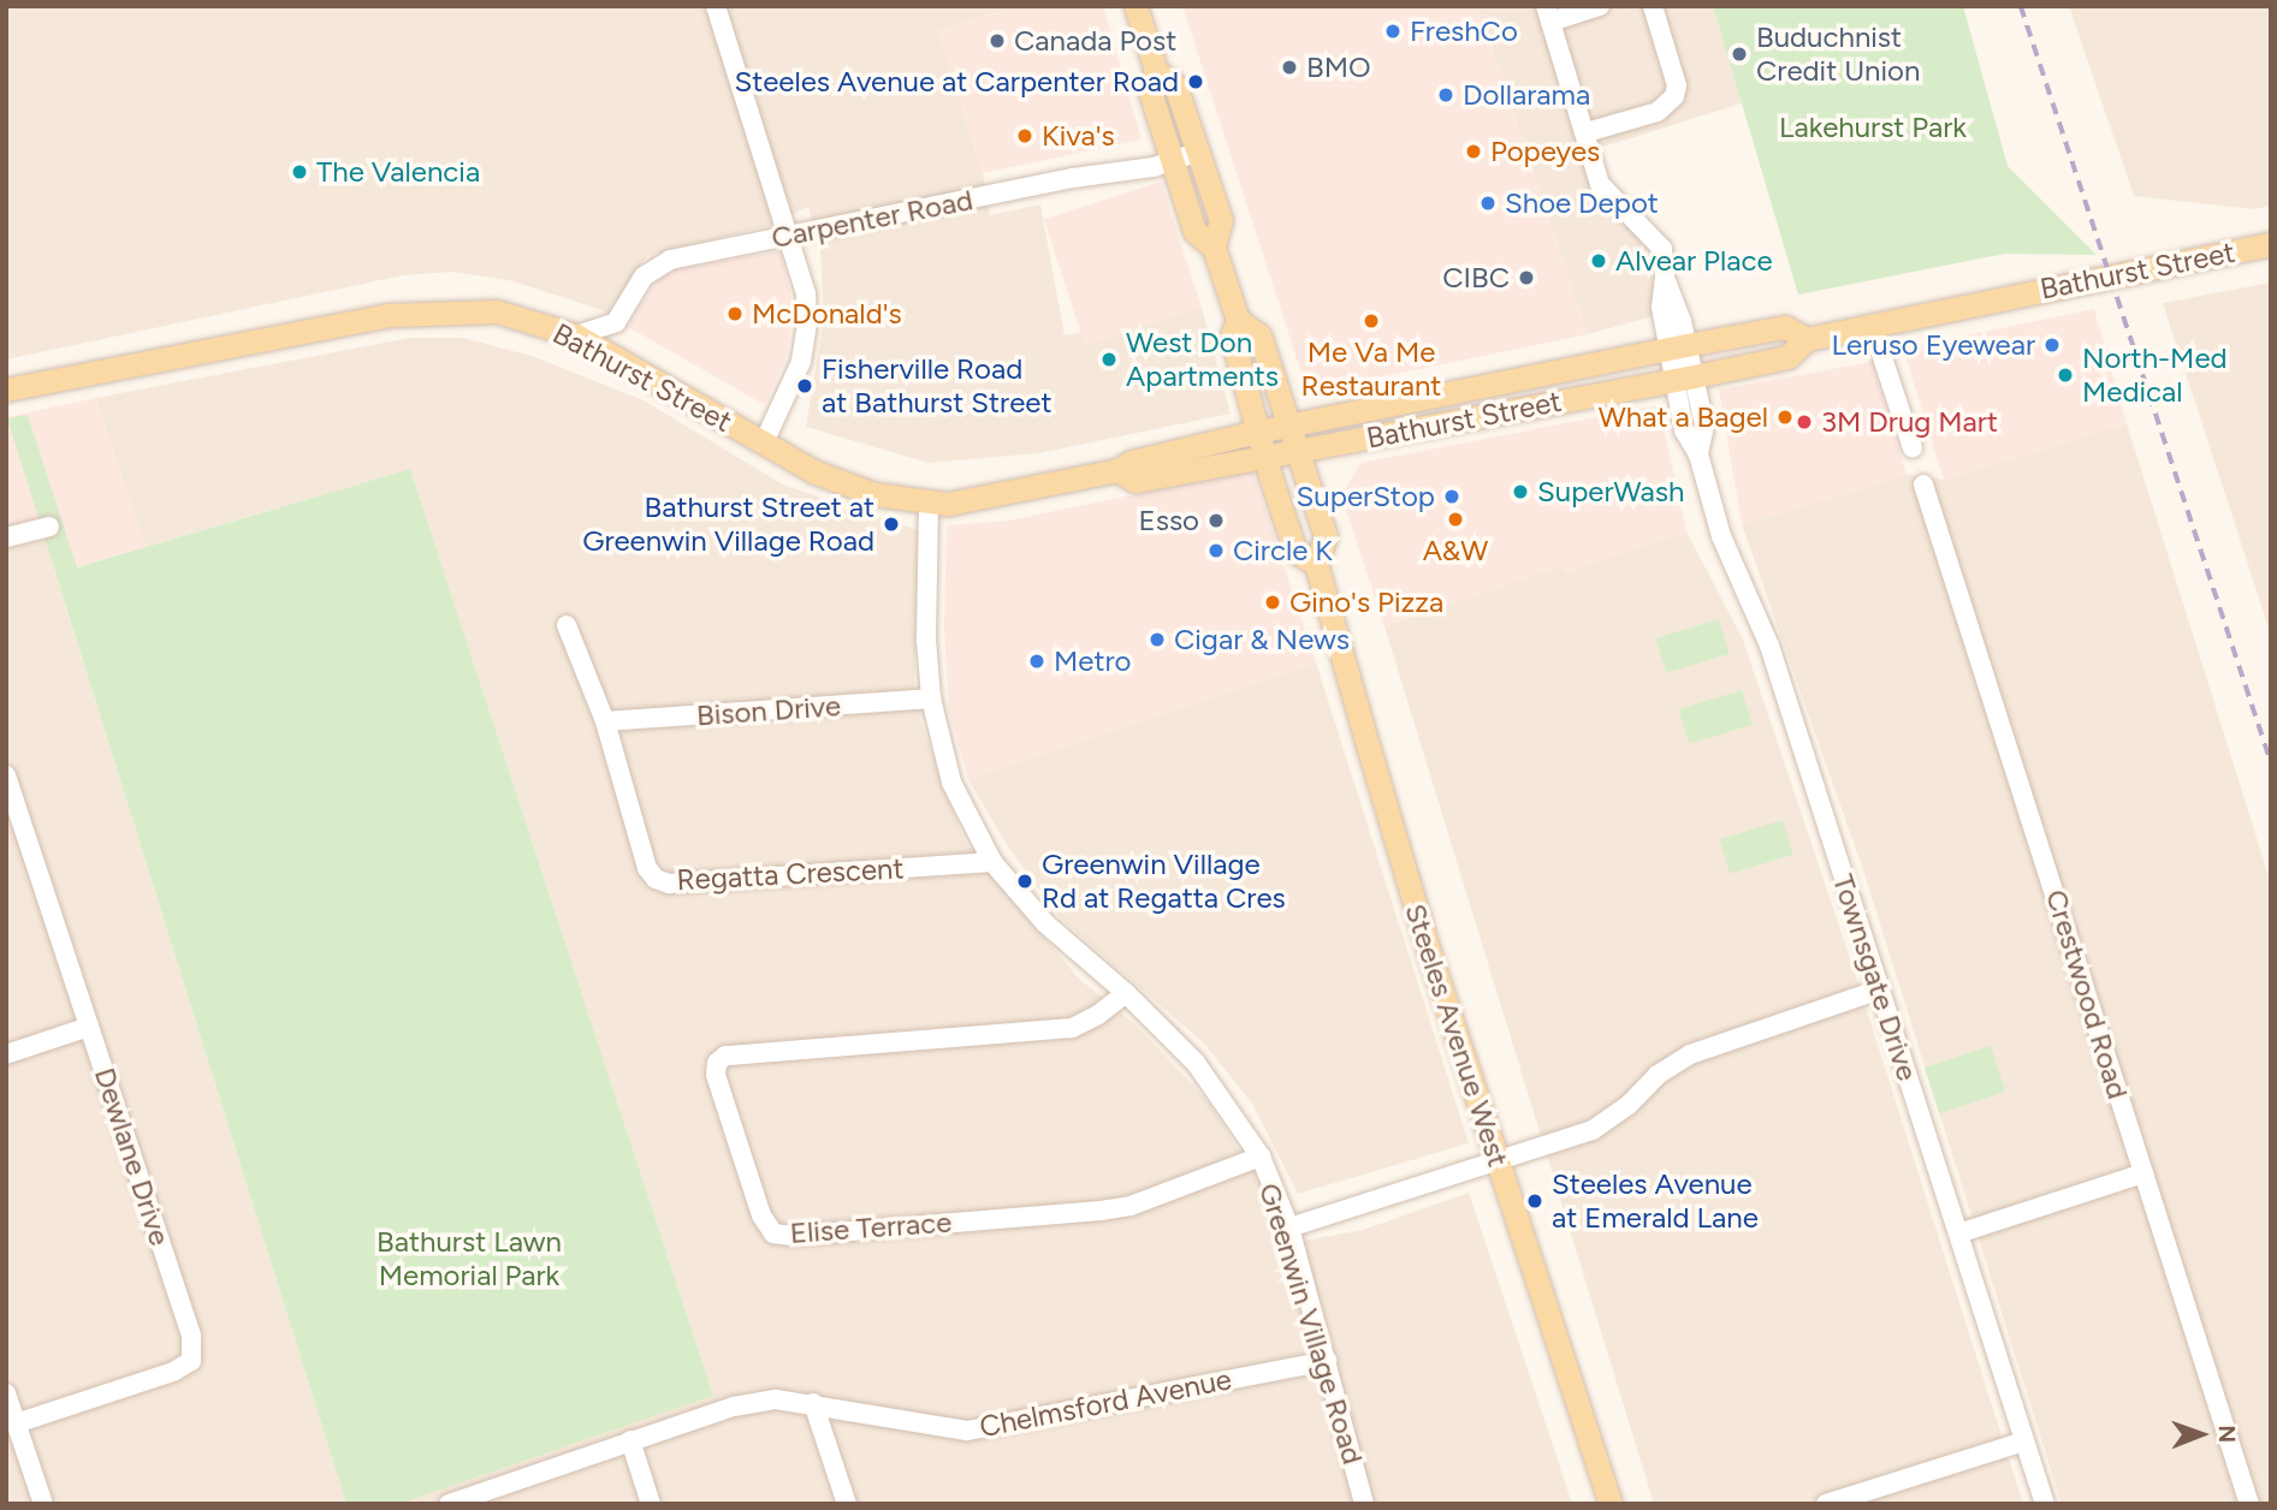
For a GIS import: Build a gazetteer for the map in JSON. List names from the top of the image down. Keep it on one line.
{"streets":{"main road":["Bathurst Street","Steeles Avenue West"],"street":["Carpenter Road","Bison Drive","Regatta Crescent","Townsgate Drive","Crestwood Road","Dewlane Drive","Elise Terrace","Greenwin Village Road","Chelmsford Avenue"]},"crossings":[["Carpenter Road","Bathurst Street"],["Carpenter Road","Steeles Avenue West"],["Bathurst Street","Townsgate Drive"],["Bathurst Street","Steeles Avenue West"],["Bathurst Street","Greenwin Village Road"],["Bison Drive","Regatta Crescent"],["Bison Drive","Greenwin Village Road"],["Regatta Crescent","Greenwin Village Road"],["Elise Terrace","Greenwin Village Road"],["Greenwin Village Road","Chelmsford Avenue"]],"parks":["Lakehurst Park","Bathurst Lawn Memorial Park"],"places":["FreshCo","Canada Post","Buduchnist Credit Union","BMO","Steeles Avenue at Carpenter Road","Dollarama","Kiva's","Popeyes","The Valencia","Shoe Depot","Alvear Place","CIBC","McDonald's","Me Va Me Restaurant","Leruso Eyewear","West Don Apartments","North-Med Medical","Fisherville Road at Bathurst Street","What a Bagel","3M Drug Mart","SuperWash","SuperStop","A&W","Esso","Bathurst Street at Greenwin Village Road","Circle K","Gino's Pizza","Cigar & News","Metro","Greenwin Village Rd at Regatta Cres","Steeles Avenue at Emerald Lane"],"north":"right"}
